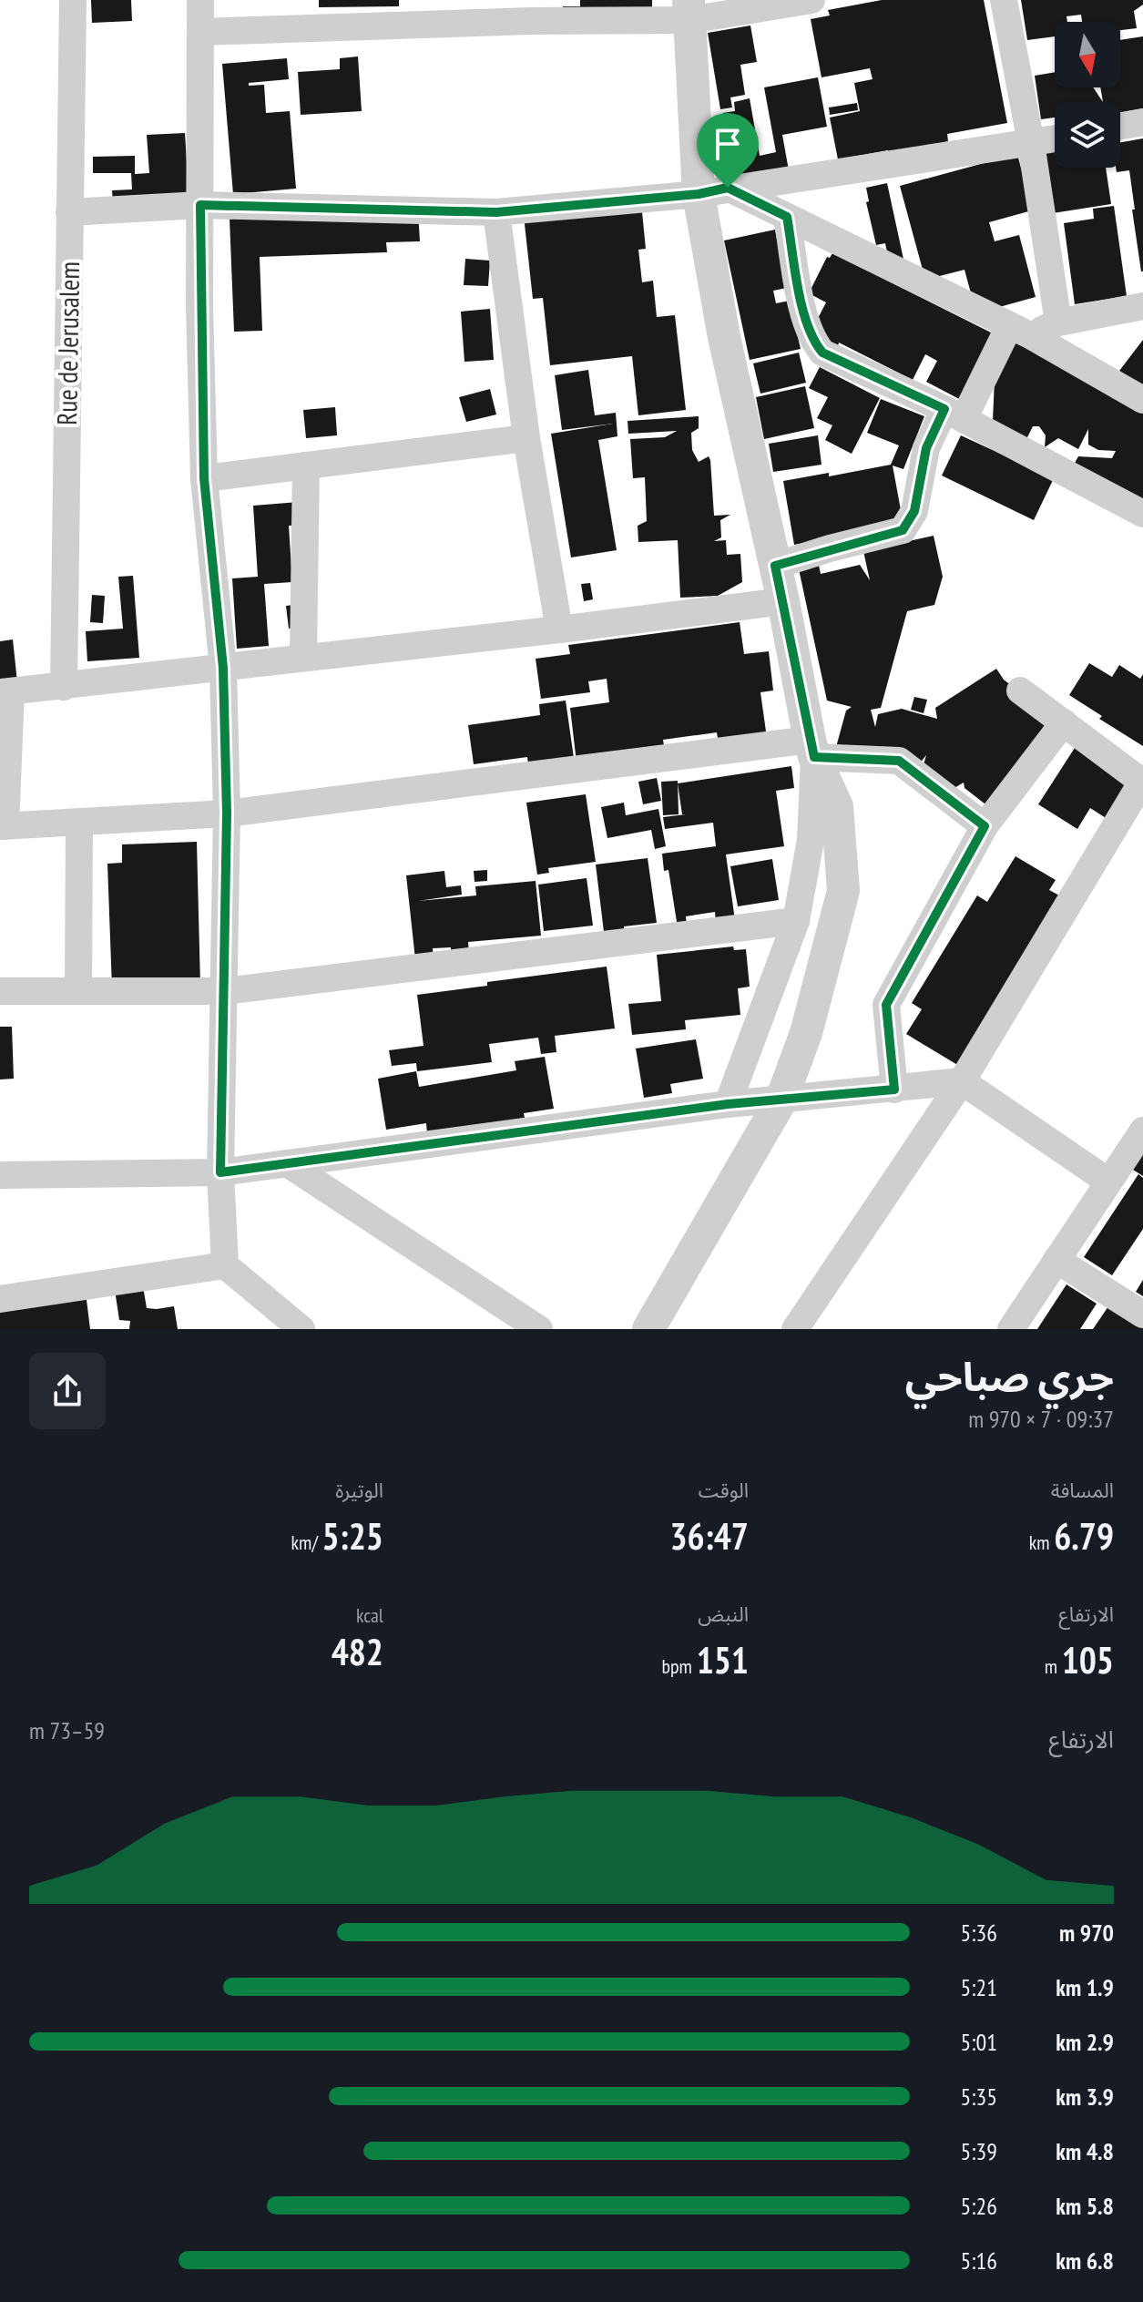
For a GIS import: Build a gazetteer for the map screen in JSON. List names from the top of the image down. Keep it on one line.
{"streets":{"street":["Rue de Jerusalem"]},"north":"bottom","page":{"heading":["جري صباحي","09:37 · 7 × 970 m"],"stats":[["المسافة","6.79 km"],["الوقت","36:47"],["الوتيرة","5:25 /km"],["الارتفاع","105 m"],["النبض","151 bpm"],["kcal","482"]],"chart":["الارتفاع","59–73 m"],"list":[{"name":"970 m","note":"5:36"},{"name":"1.9 km","note":"5:21"},{"name":"2.9 km","note":"5:01"},{"name":"3.9 km","note":"5:35"},{"name":"4.8 km","note":"5:39"},{"name":"5.8 km","note":"5:26"},{"name":"6.8 km","note":"5:16"}]}}
